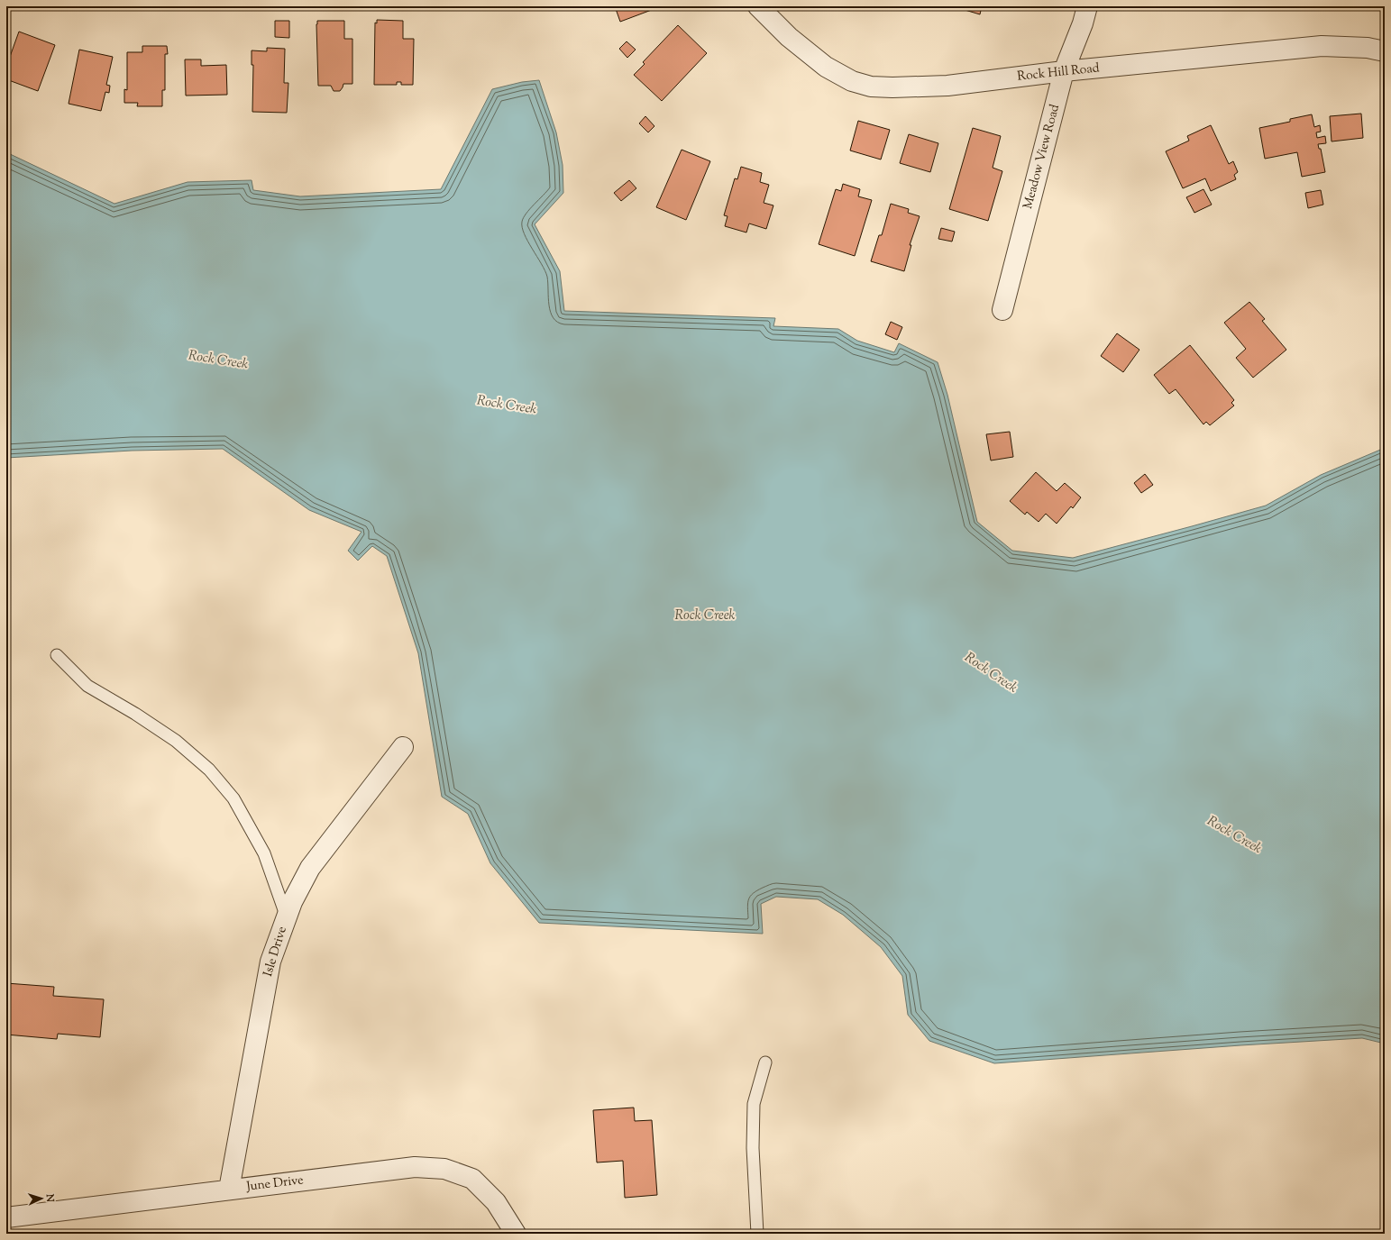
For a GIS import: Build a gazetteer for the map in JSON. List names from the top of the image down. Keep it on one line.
{"streets":{"street":["Rock Hill Road","Meadow View Road","Isle Drive","June Drive"]},"crossings":[["Rock Hill Road","Meadow View Road"],["Isle Drive","June Drive"]],"water":["Rock Creek"],"north":"right"}
